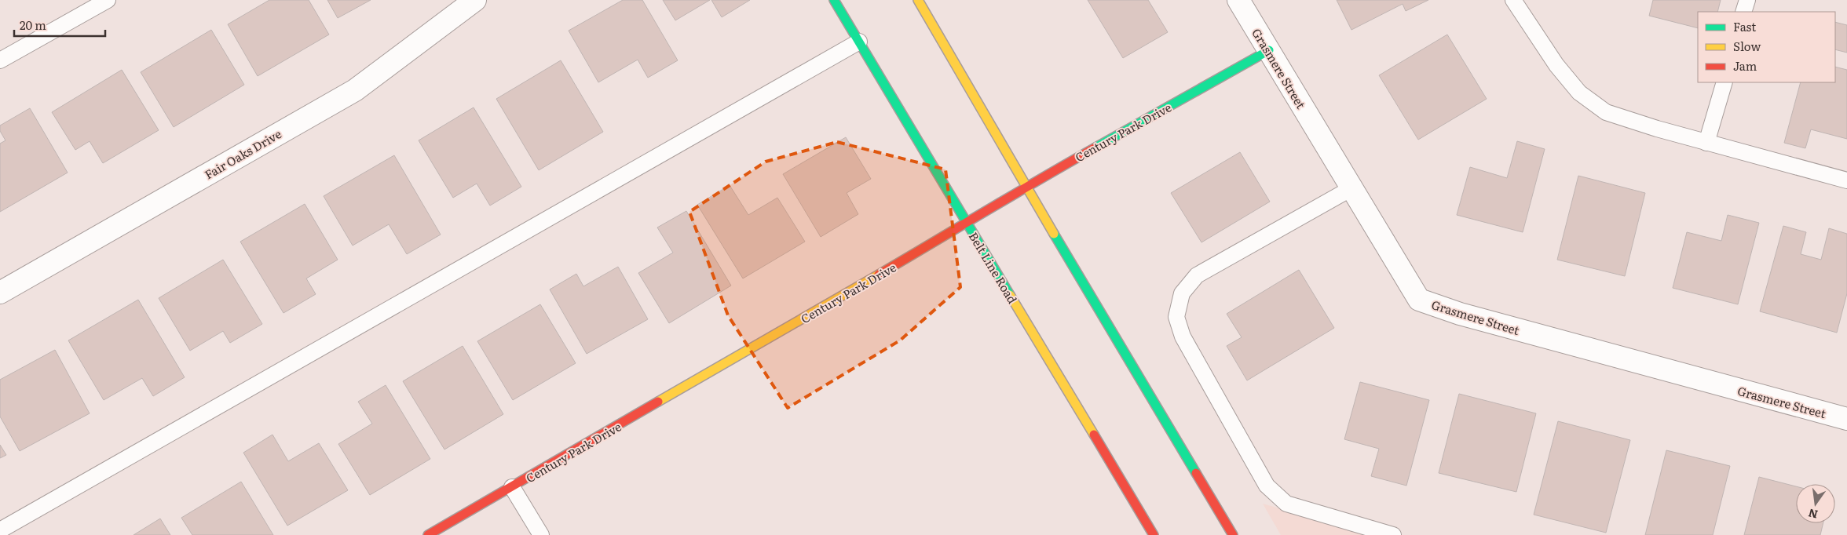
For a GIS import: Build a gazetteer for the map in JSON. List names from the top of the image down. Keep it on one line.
{"streets":{"main road":["Century Park Drive","Belt Line Road"],"street":["Grasmere Street","Fair Oaks Drive"]},"crossings":[["Grasmere Street","Century Park Drive"],["Century Park Drive","Belt Line Road"]],"legend":["Fast","Slow","Jam"],"scale_bar":"20 m","north":"bottom"}
